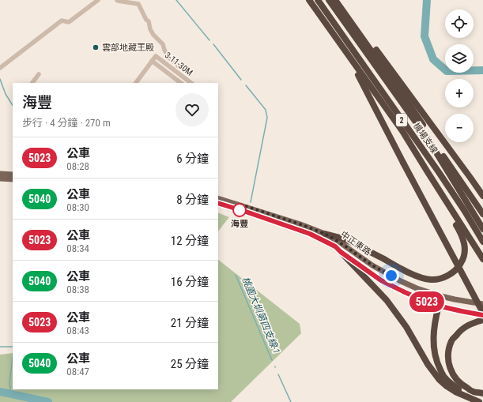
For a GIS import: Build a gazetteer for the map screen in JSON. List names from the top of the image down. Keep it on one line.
{"streets":{"highway":["2","機場支線"],"main road":["中正東路"],"street":["3-11-30M"]},"water":["桃園大圳第四支線-1"],"places":["雲部地藏王殿","海豐"],"lines":["bus line 5023"],"page":{"on_map":"5023","map_buttons":["+","−"],"heading":["海豐","步行 · 4 分鐘 · 270 m"],"list":[{"mark":"5023","name":"公車","note":"08:28","value":"6 分鐘"},{"mark":"5040","name":"公車","note":"08:30","value":"8 分鐘"},{"mark":"5023","name":"公車","note":"08:34","value":"12 分鐘"},{"mark":"5040","name":"公車","note":"08:38","value":"16 分鐘"},{"mark":"5023","name":"公車","note":"08:43","value":"21 分鐘"},{"mark":"5040","name":"公車","note":"08:47","value":"25 分鐘"}]}}
